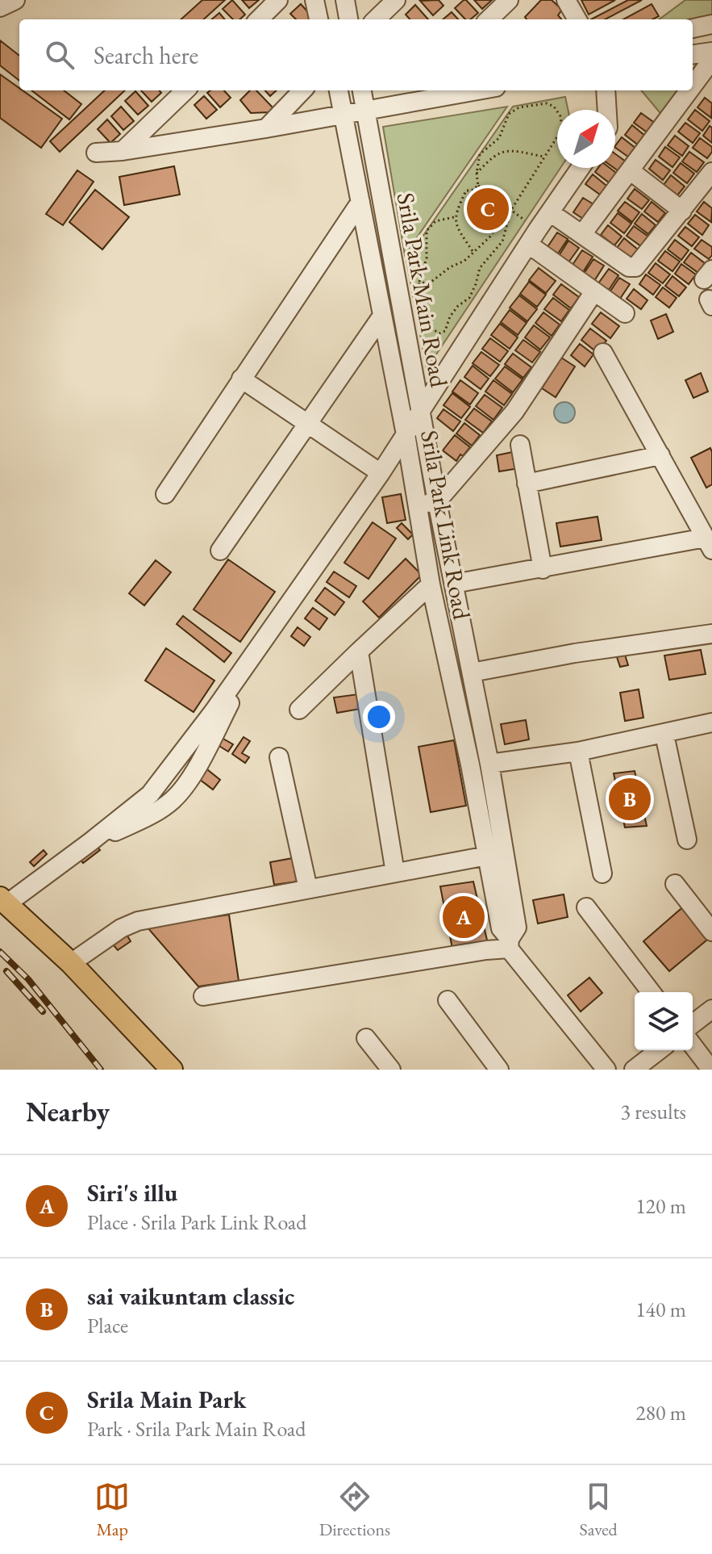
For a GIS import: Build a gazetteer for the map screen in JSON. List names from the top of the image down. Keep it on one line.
{"streets":{"street":["Srila Park Main Road","Srila Park Link Road"]},"crossings":[["Srila Park Main Road","Srila Park Link Road"]],"north":"top right","page":{"search":"Search here","pins":["C","B","A"],"heading":["Nearby","3 results"],"list":[{"mark":"A","name":"Siri's illu","note":"Place · Srila Park Link Road","value":"120 m"},{"mark":"B","name":"sai vaikuntam classic","note":"Place","value":"140 m"},{"mark":"C","name":"Srila Main Park","note":"Park · Srila Park Main Road","value":"280 m"}],"nav":["Map","Directions","Saved"]}}
